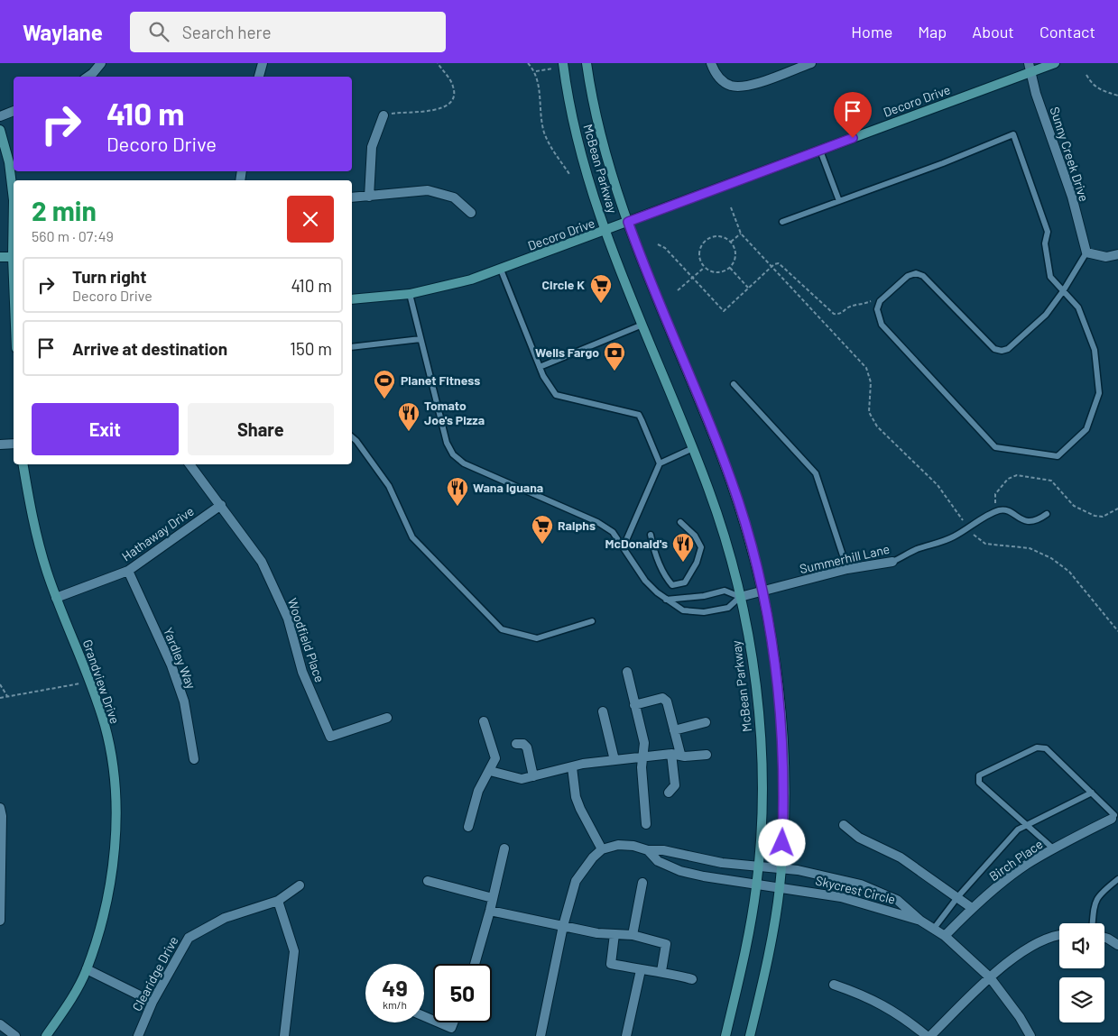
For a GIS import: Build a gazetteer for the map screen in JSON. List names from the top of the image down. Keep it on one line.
{"streets":{"main road":["Decoro Drive","McBean Parkway","Grandview Drive"],"street":["Sunny Creek Drive","Hathaway Drive","Summerhill Lane","Woodfield Place","Yardley Way","Birch Place","Skycrest Circle","Clearidge Drive"]},"crossings":[["Decoro Drive","Sunny Creek Drive"],["Decoro Drive","McBean Parkway"],["McBean Parkway","Summerhill Lane"],["McBean Parkway","Skycrest Circle"],["Hathaway Drive","Woodfield Place"],["Hathaway Drive","Yardley Way"],["Hathaway Drive","Grandview Drive"],["Birch Place","Skycrest Circle"]],"places":{"supermarket":["Circle K","Ralphs"],"bank":["Wells Fargo"],"sports":["Planet Fitness"],"restaurant":["Tomato Joe's Pizza","Wana Iguana","McDonald's"]},"page":{"header":"Waylane","search":"Search here","nav":["Home","Map","About","Contact"],"turn":["410 m","Decoro Drive"],"heading":["2 min","560 m · 07:49"],"list":[{"name":"Turn right","note":"Decoro Drive","value":"410 m"},{"name":"Arrive at destination","value":"150 m"}],"buttons":["Exit","Share"],"speed":"49 km/h","limit":"50"}}
